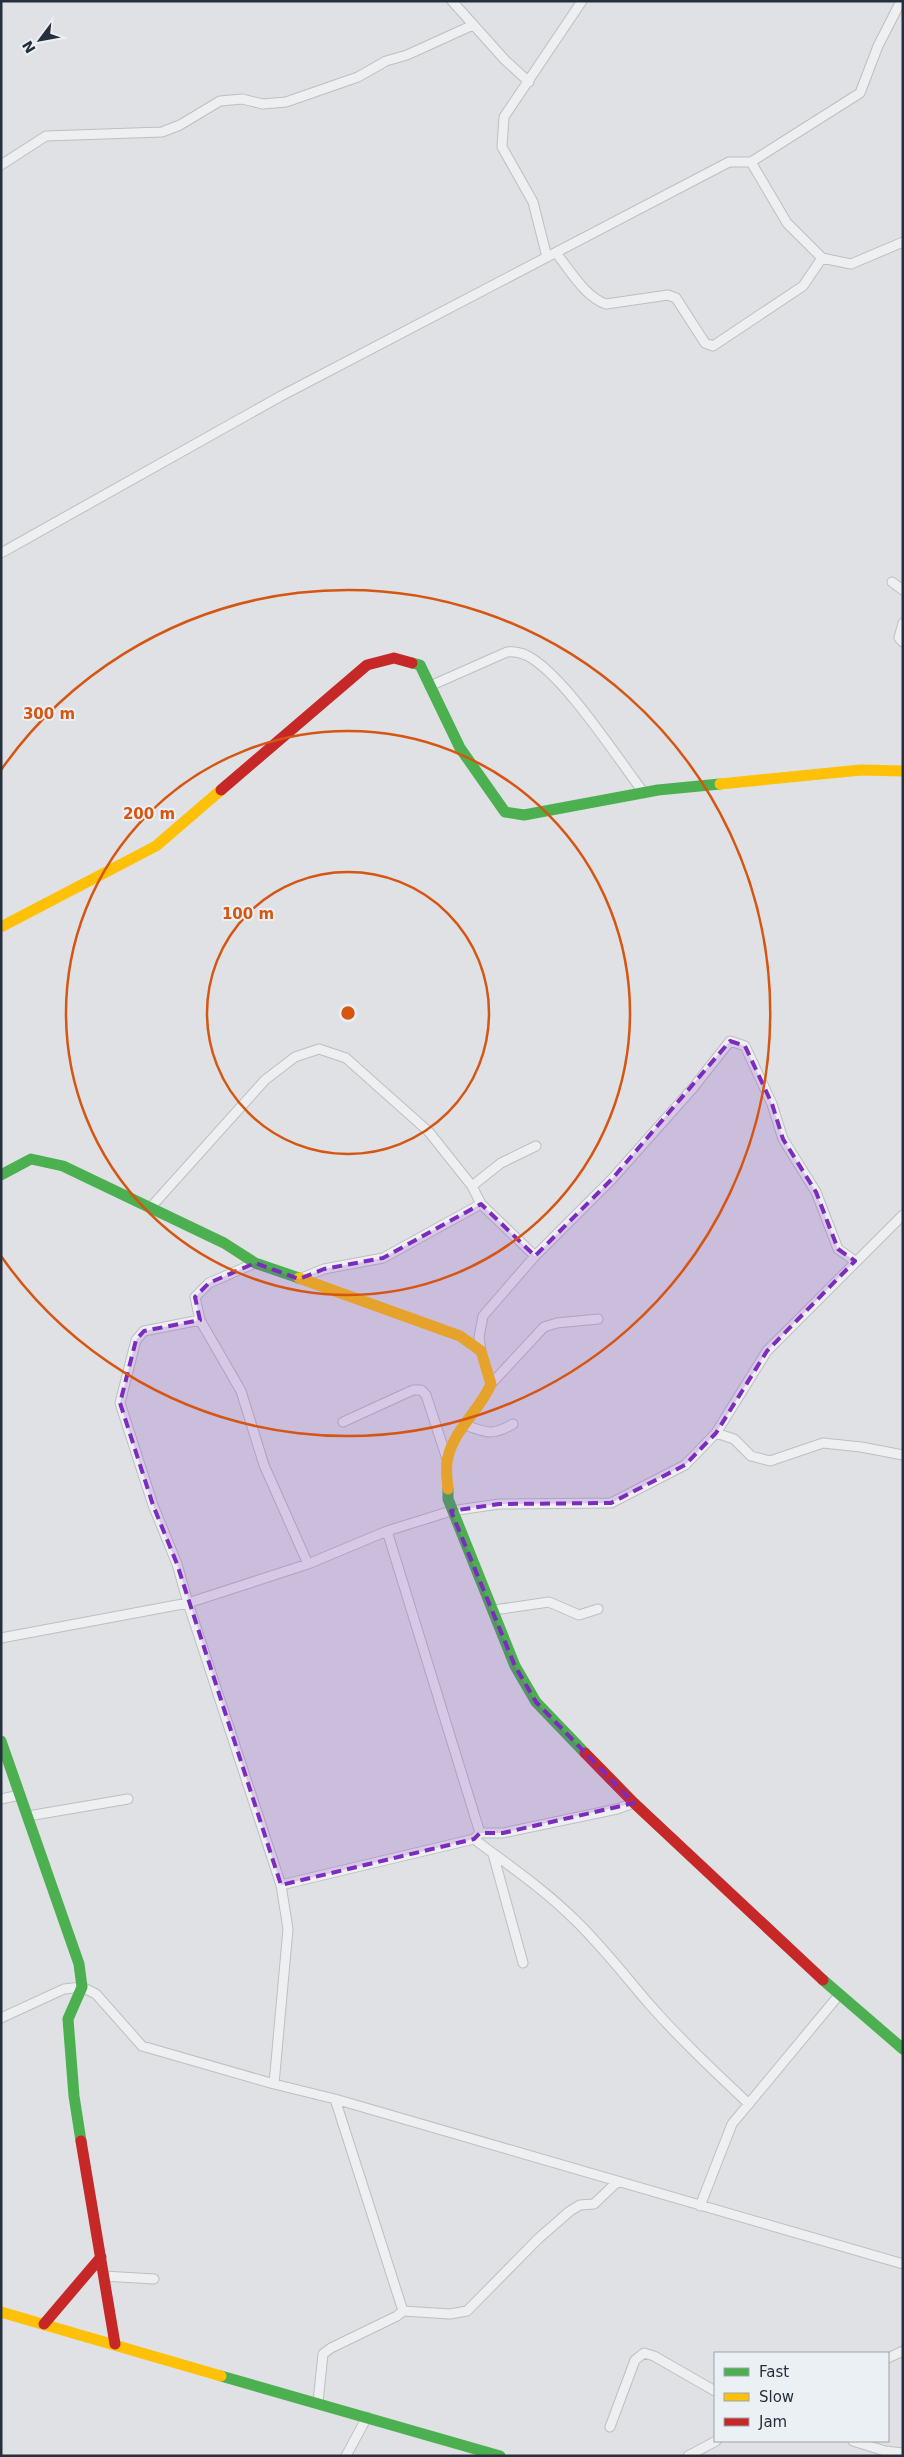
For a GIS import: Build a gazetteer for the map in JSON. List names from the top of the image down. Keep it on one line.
{"legend":["Fast","Slow","Jam"],"north":"bottom left","rings":["300 m","200 m","100 m"]}
